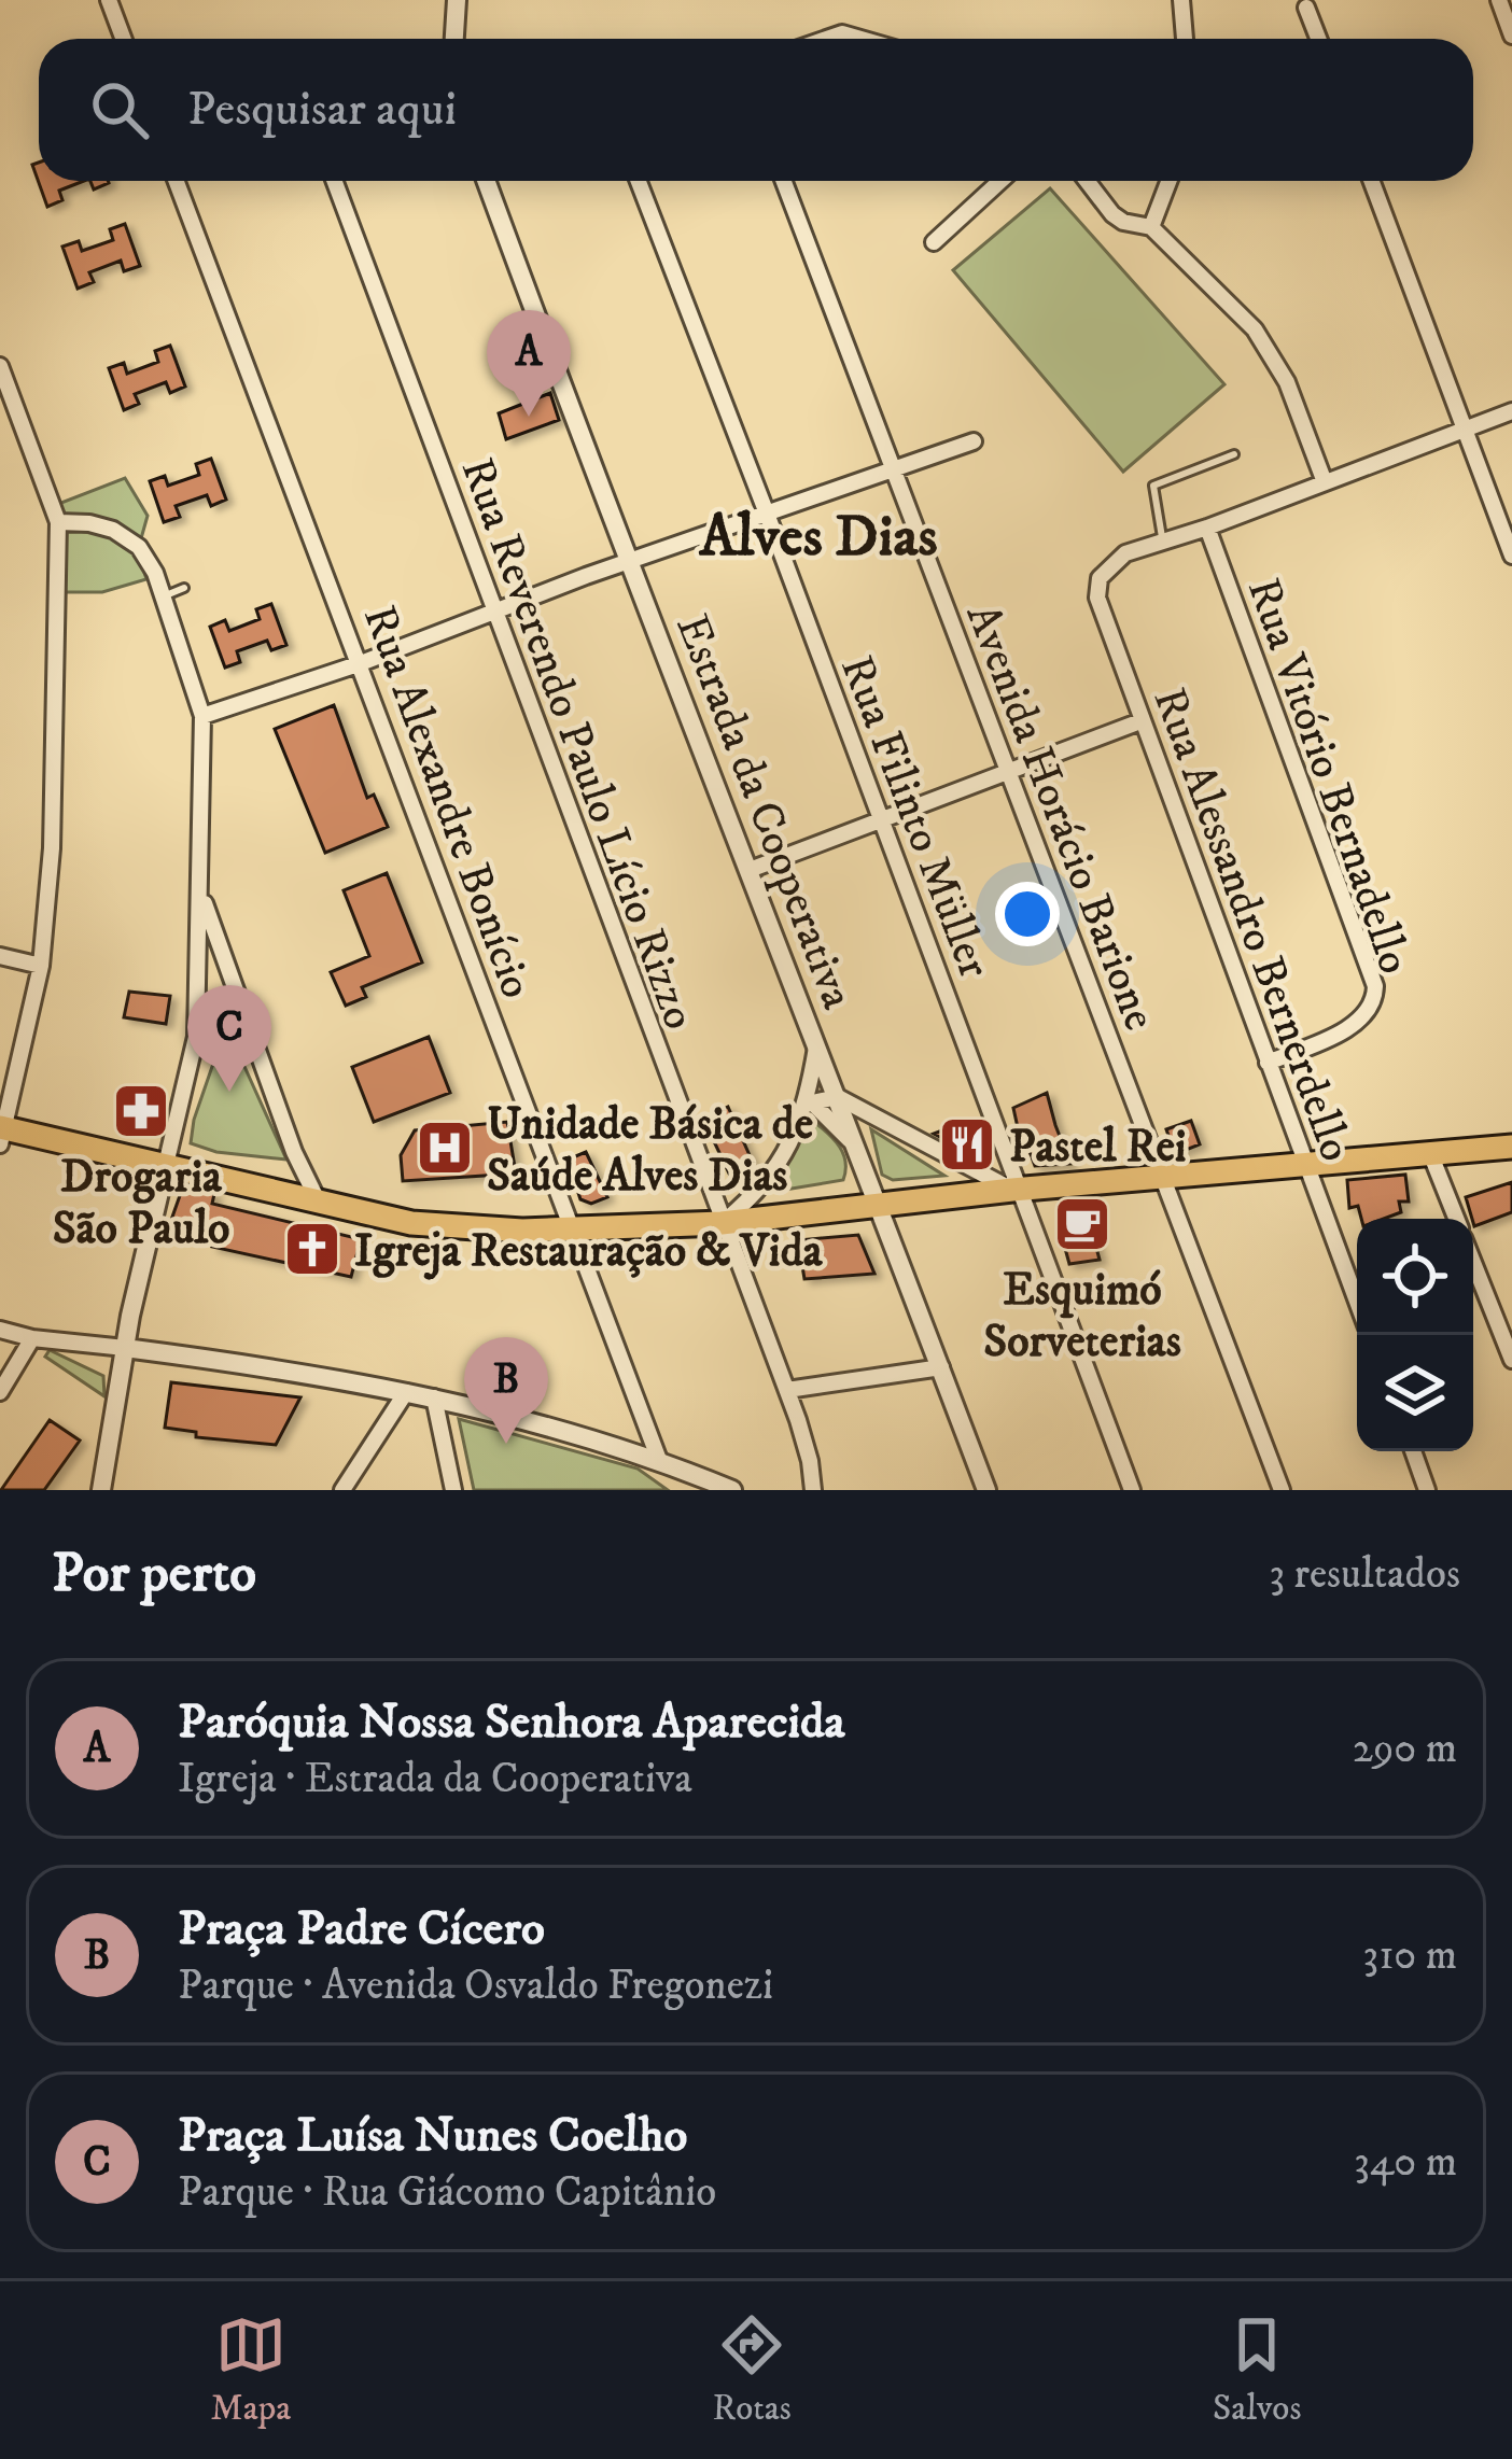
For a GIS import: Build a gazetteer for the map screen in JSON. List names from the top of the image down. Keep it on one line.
{"streets":{"street":["Rua Reverendo Paulo Lício Rizzo","Rua Vitório Bernadello","Rua Alexandre Bonício","Estrada da Cooperativa","Rua Filinto Müller","Avenida Horácio Barione","Rua Alessandro Bernerdello"]},"crossings":[["Rua Vitório Bernadello","Rua Alessandro Bernerdello"]],"districts":["Alves Dias"],"places":{"pharmacy":["Drogaria São Paulo"],"restaurant":["Pastel Rei"],"hospital":["Unidade Básica de Saúde Alves Dias"],"cafe":["Esquimó Sorveterias"],"church":["Igreja Restauração & Vida"]},"page":{"search":"Pesquisar aqui","pins":["A","C","B"],"heading":["Por perto","3 resultados"],"list":[{"mark":"A","name":"Paróquia Nossa Senhora Aparecida","note":"Igreja · Estrada da Cooperativa","value":"290 m"},{"mark":"B","name":"Praça Padre Cícero","note":"Parque · Avenida Osvaldo Fregonezi","value":"310 m"},{"mark":"C","name":"Praça Luísa Nunes Coelho","note":"Parque · Rua Giácomo Capitânio","value":"340 m"}],"nav":["Mapa","Rotas","Salvos"]}}
